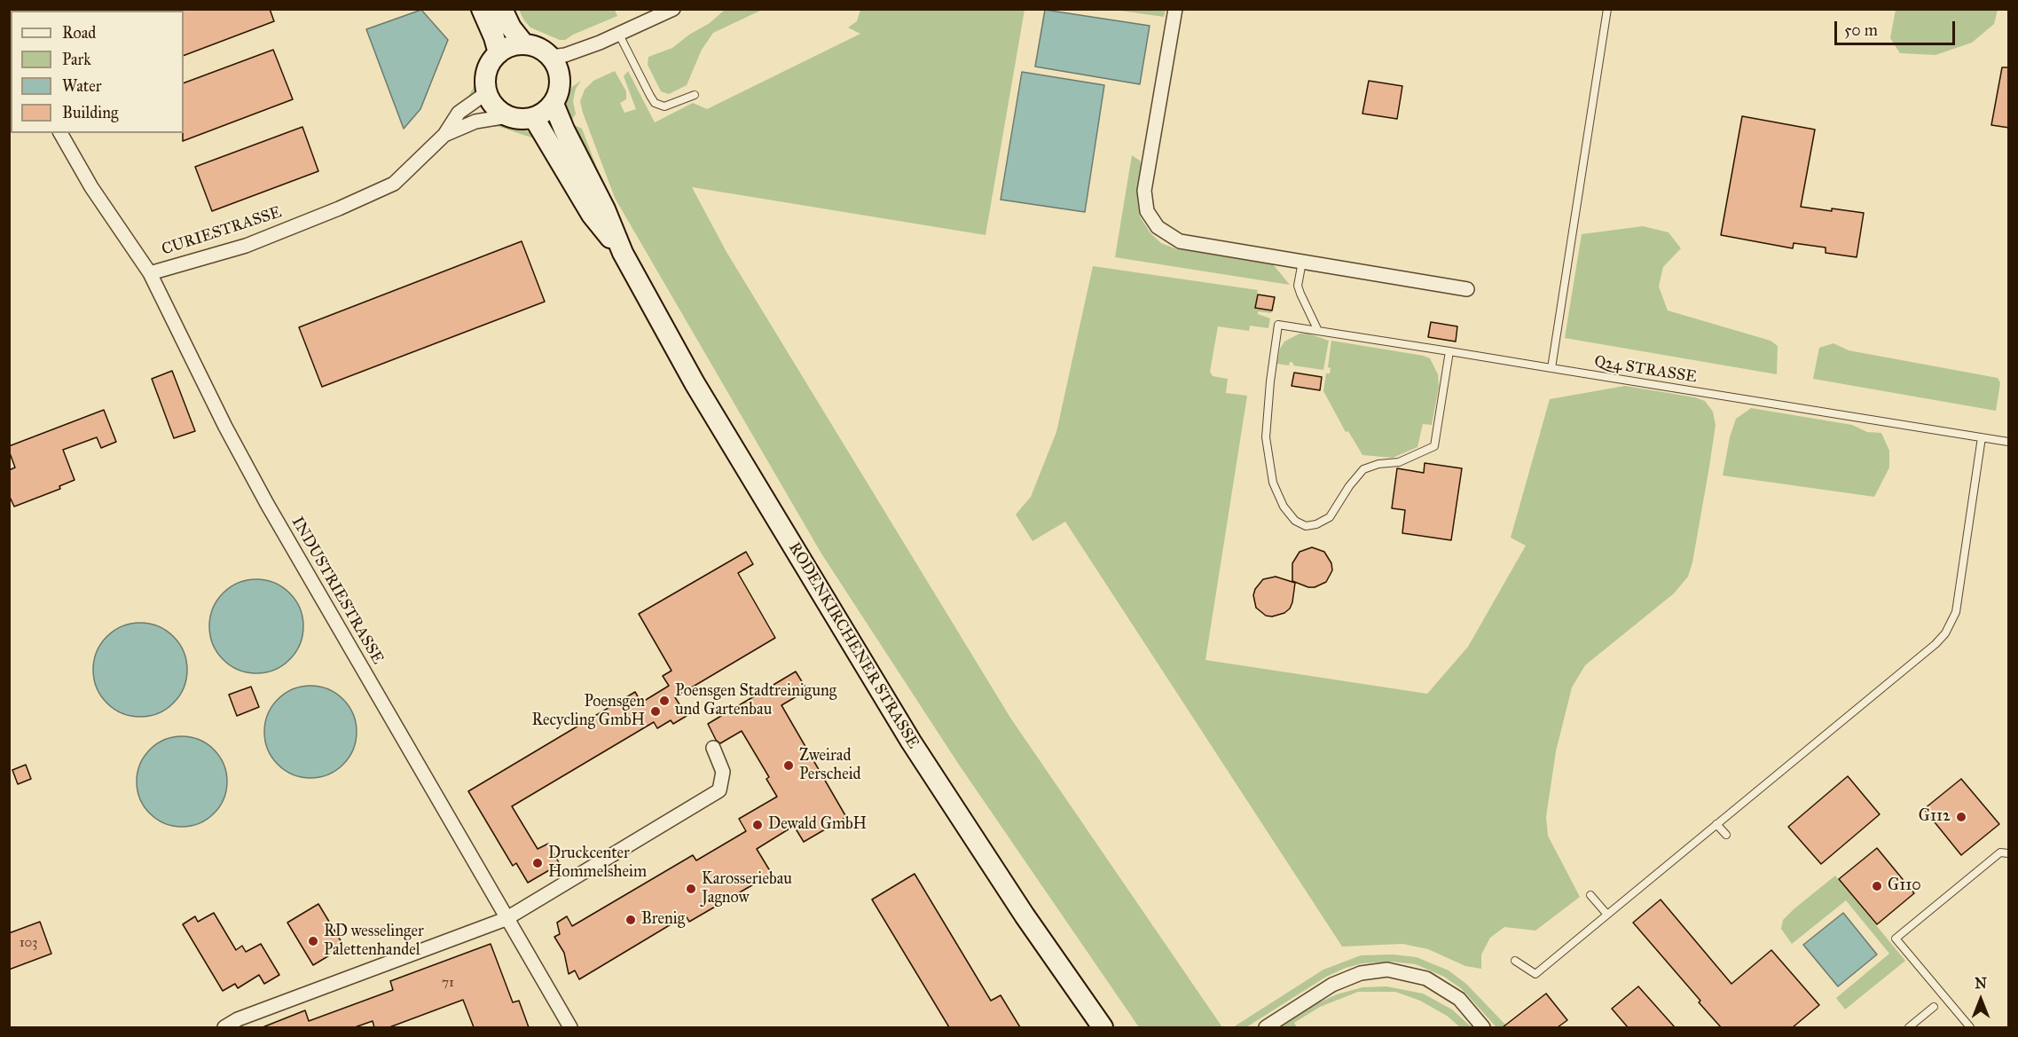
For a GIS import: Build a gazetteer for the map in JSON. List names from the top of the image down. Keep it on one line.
{"streets":{"main road":["RODENKIRCHENER STRASSE"],"street":["CURIESTRASSE","INDUSTRIESTRASSE"],"lane":["Q24 STRASSE"]},"crossings":[["CURIESTRASSE","INDUSTRIESTRASSE"],["CURIESTRASSE","RODENKIRCHENER STRASSE"]],"places":["Poensgen Stadtreinigung und Gartenbau","Poensgen Recycling GmbH","Zweirad Perscheid","G112","Dewald GmbH","Druckcenter Hommelsheim","G110","Karosseriebau Jagnow","Brenig","RD wesselinger Palettenhandel"],"house_numbers":["103","71"],"legend":["Road","Park","Water","Building"],"scale_bar":"50 m","north":"top"}
